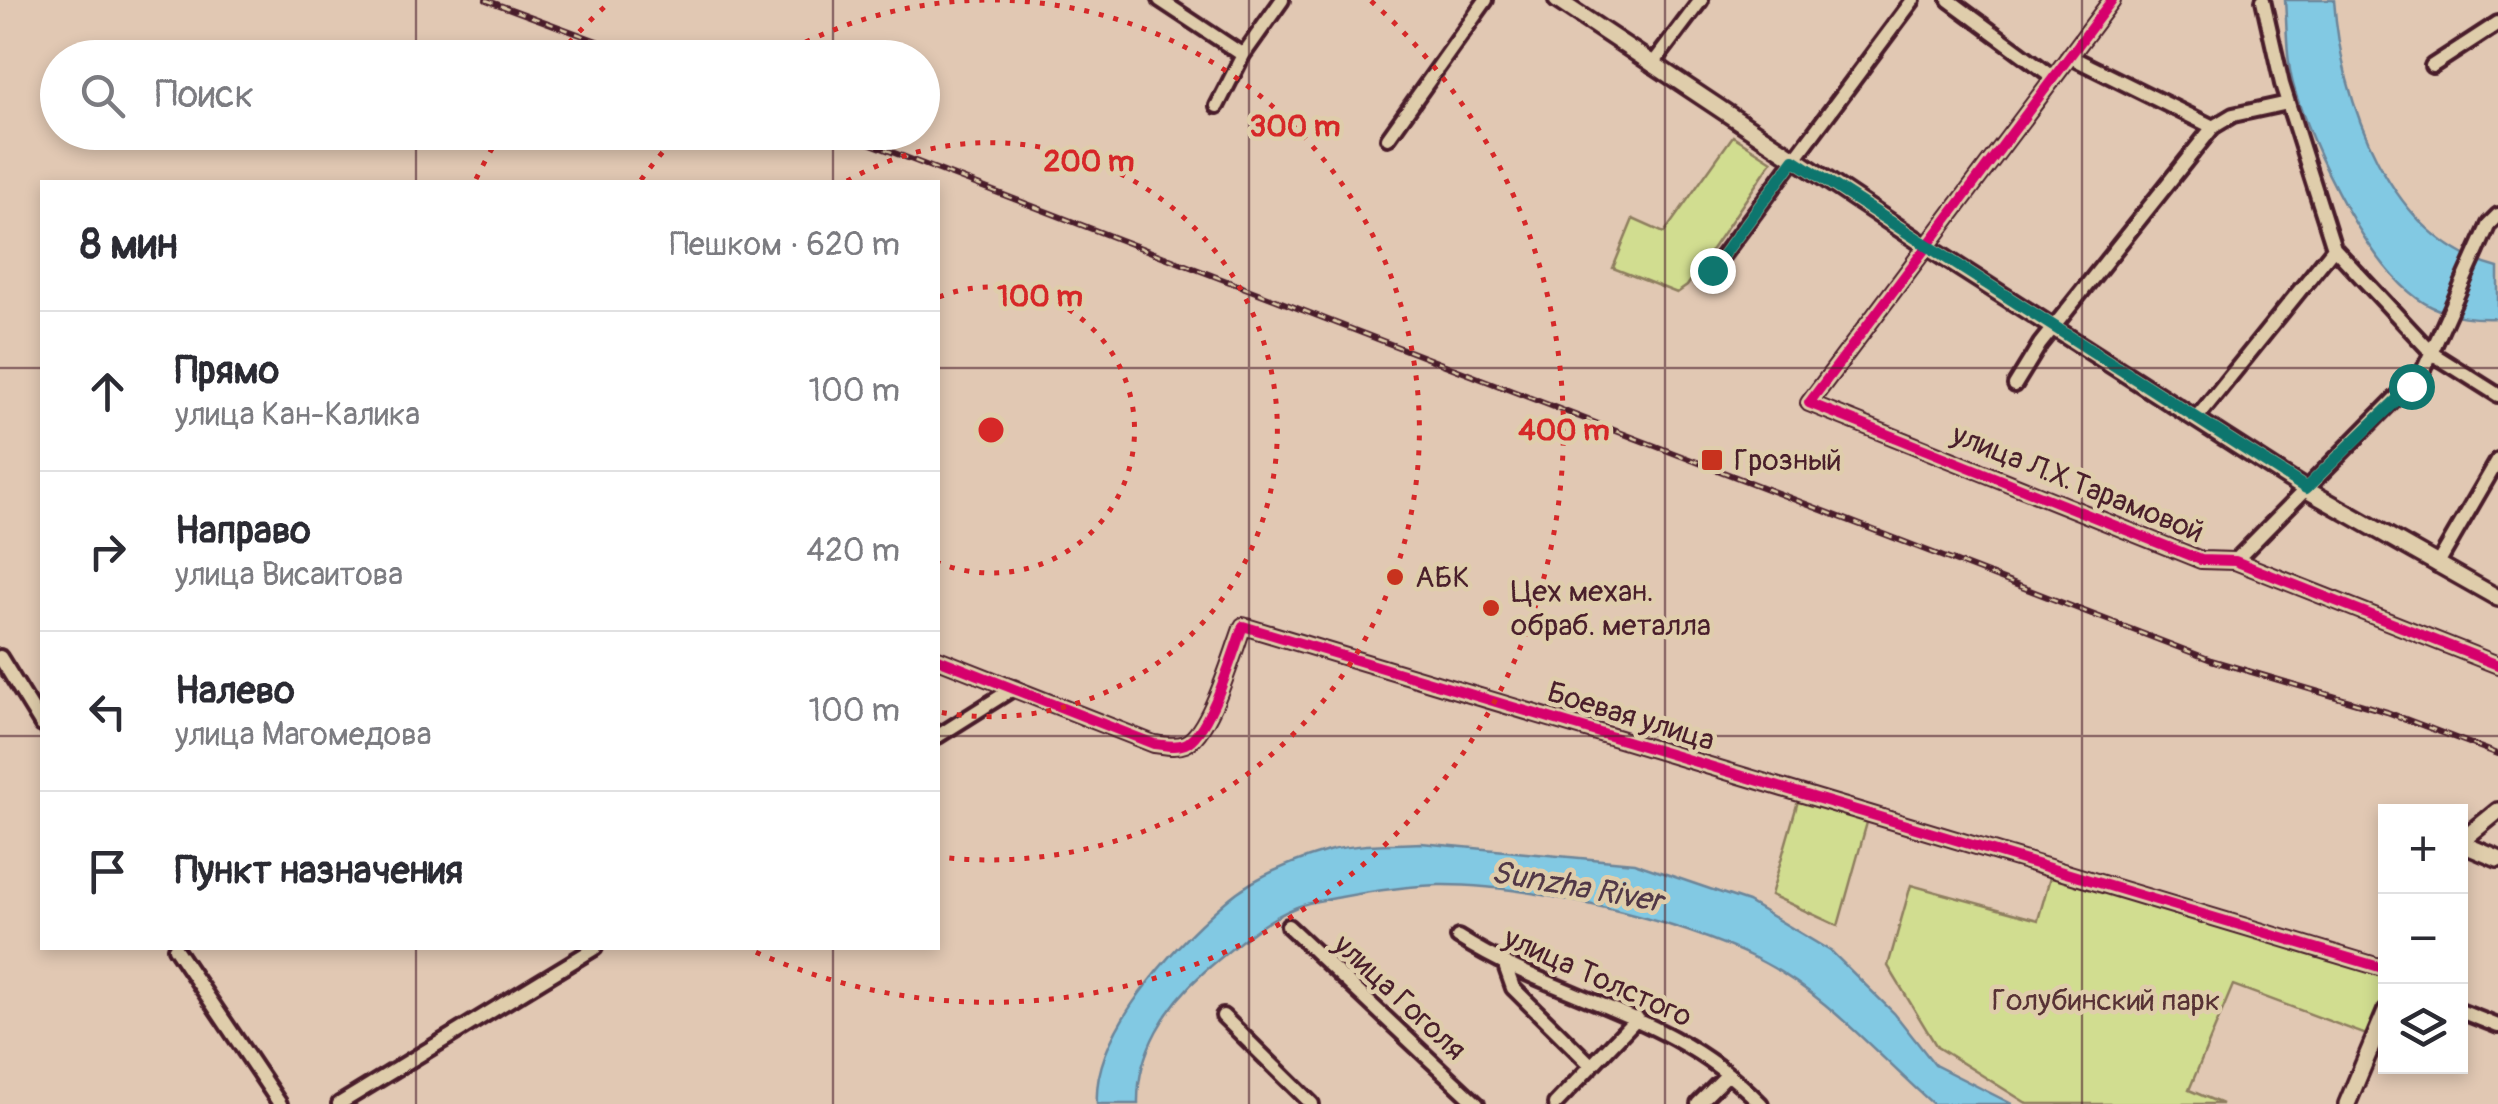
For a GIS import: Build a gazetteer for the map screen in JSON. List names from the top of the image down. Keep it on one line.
{"streets":{"street":["улица Л.Х.Тарамовой","Боевая улица","улица Толстого","улица Гоголя"]},"water":["Sunzha River"],"parks":["Голубинский парк"],"places":{"transit":["Грозный"],"other":["АБК","Цех механ. обраб. металла"]},"page":{"search":"Поиск","heading":["8 мин","Пешком · 620 m"],"list":[["Прямо","улица Кан-Калика","100 m"],["Направо","улица Висаитова","420 m"],["Налево","улица Магомедова","100 m"],"Пункт назначения"],"map_buttons":["+","−"]},"rings":["300 m","200 m","100 m","400 m"]}
